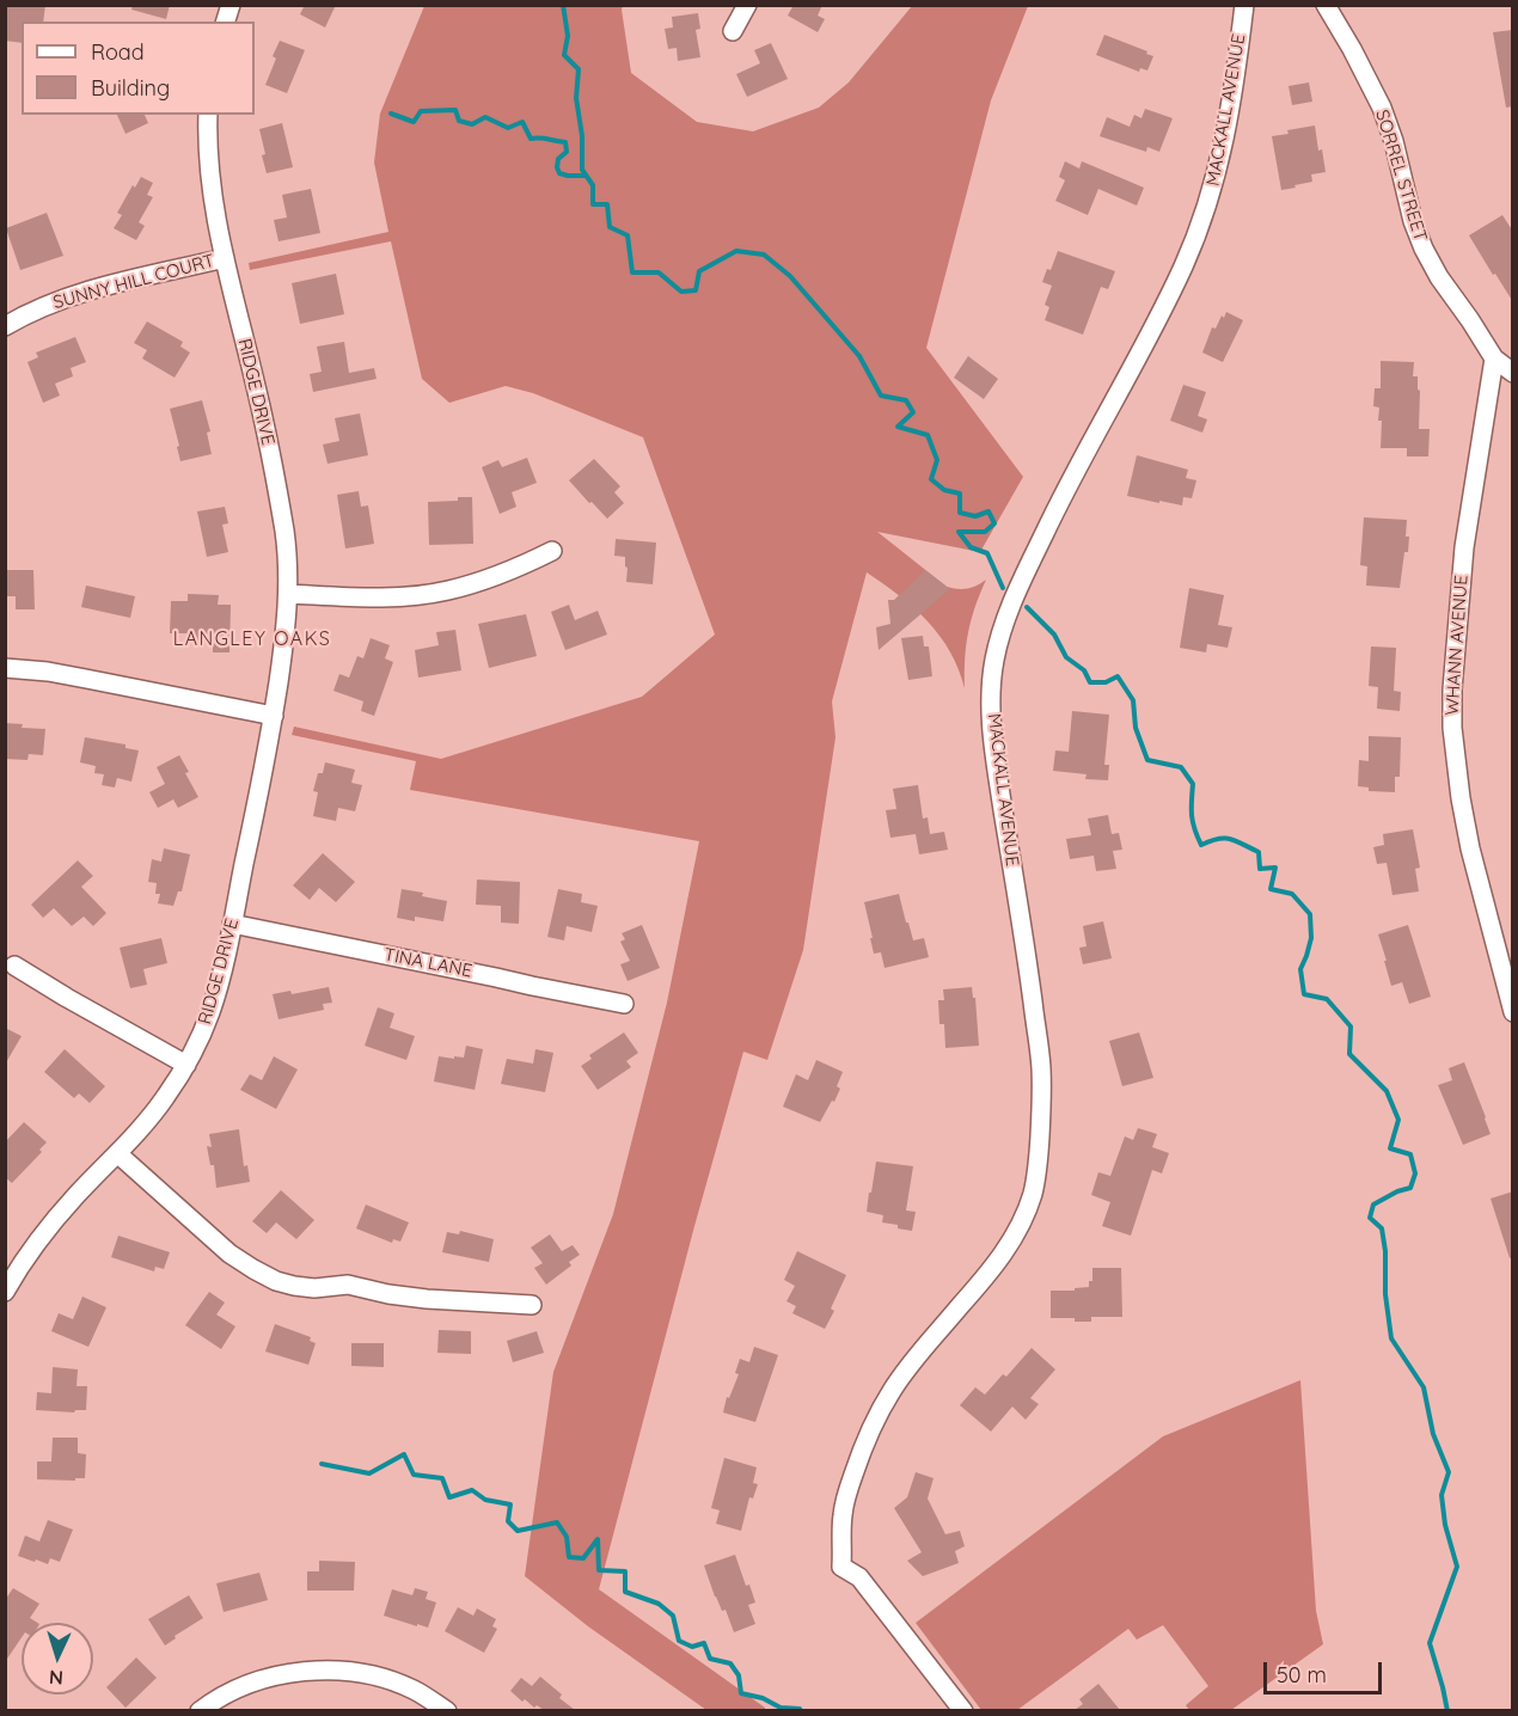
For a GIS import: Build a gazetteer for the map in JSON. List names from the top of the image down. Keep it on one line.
{"streets":{"street":["MACKALL AVENUE","SORREL STREET","SUNNY HILL COURT","RIDGE DRIVE","WHANN AVENUE","TINA LANE"]},"crossings":[["SORREL STREET","WHANN AVENUE"],["SUNNY HILL COURT","RIDGE DRIVE"],["RIDGE DRIVE","TINA LANE"]],"districts":["LANGLEY OAKS"],"legend":["Road","Building"],"scale_bar":"50 m","north":"bottom"}
